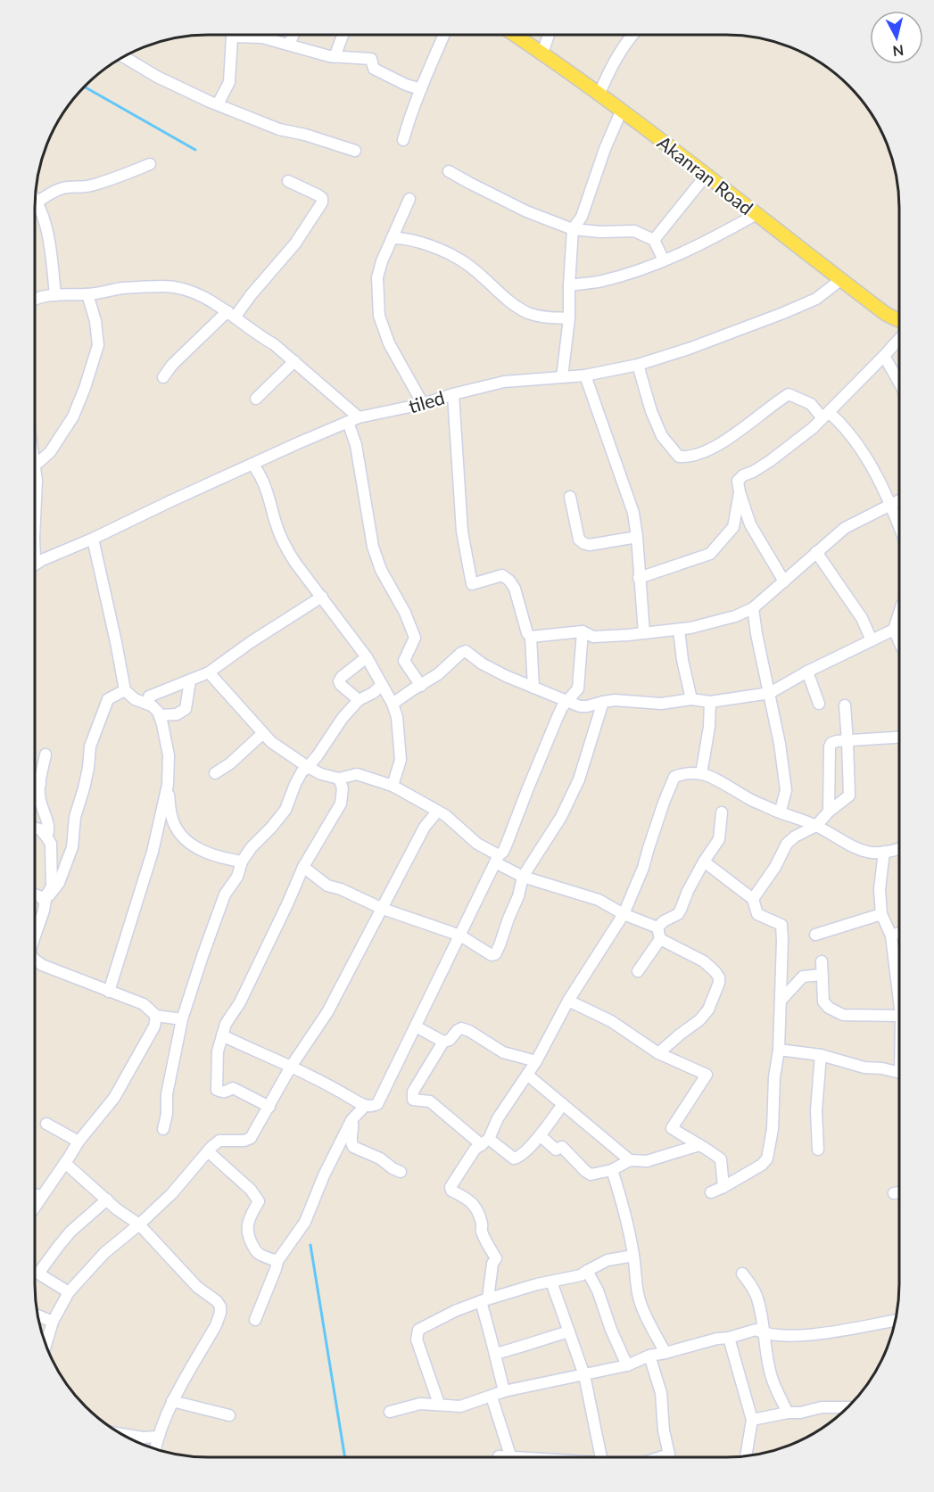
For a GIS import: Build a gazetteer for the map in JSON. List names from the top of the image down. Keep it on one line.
{"streets":{"main road":["Akanran Road"],"street":["tiled"]},"crossings":[["Akanran Road","tiled"]],"north":"bottom"}
